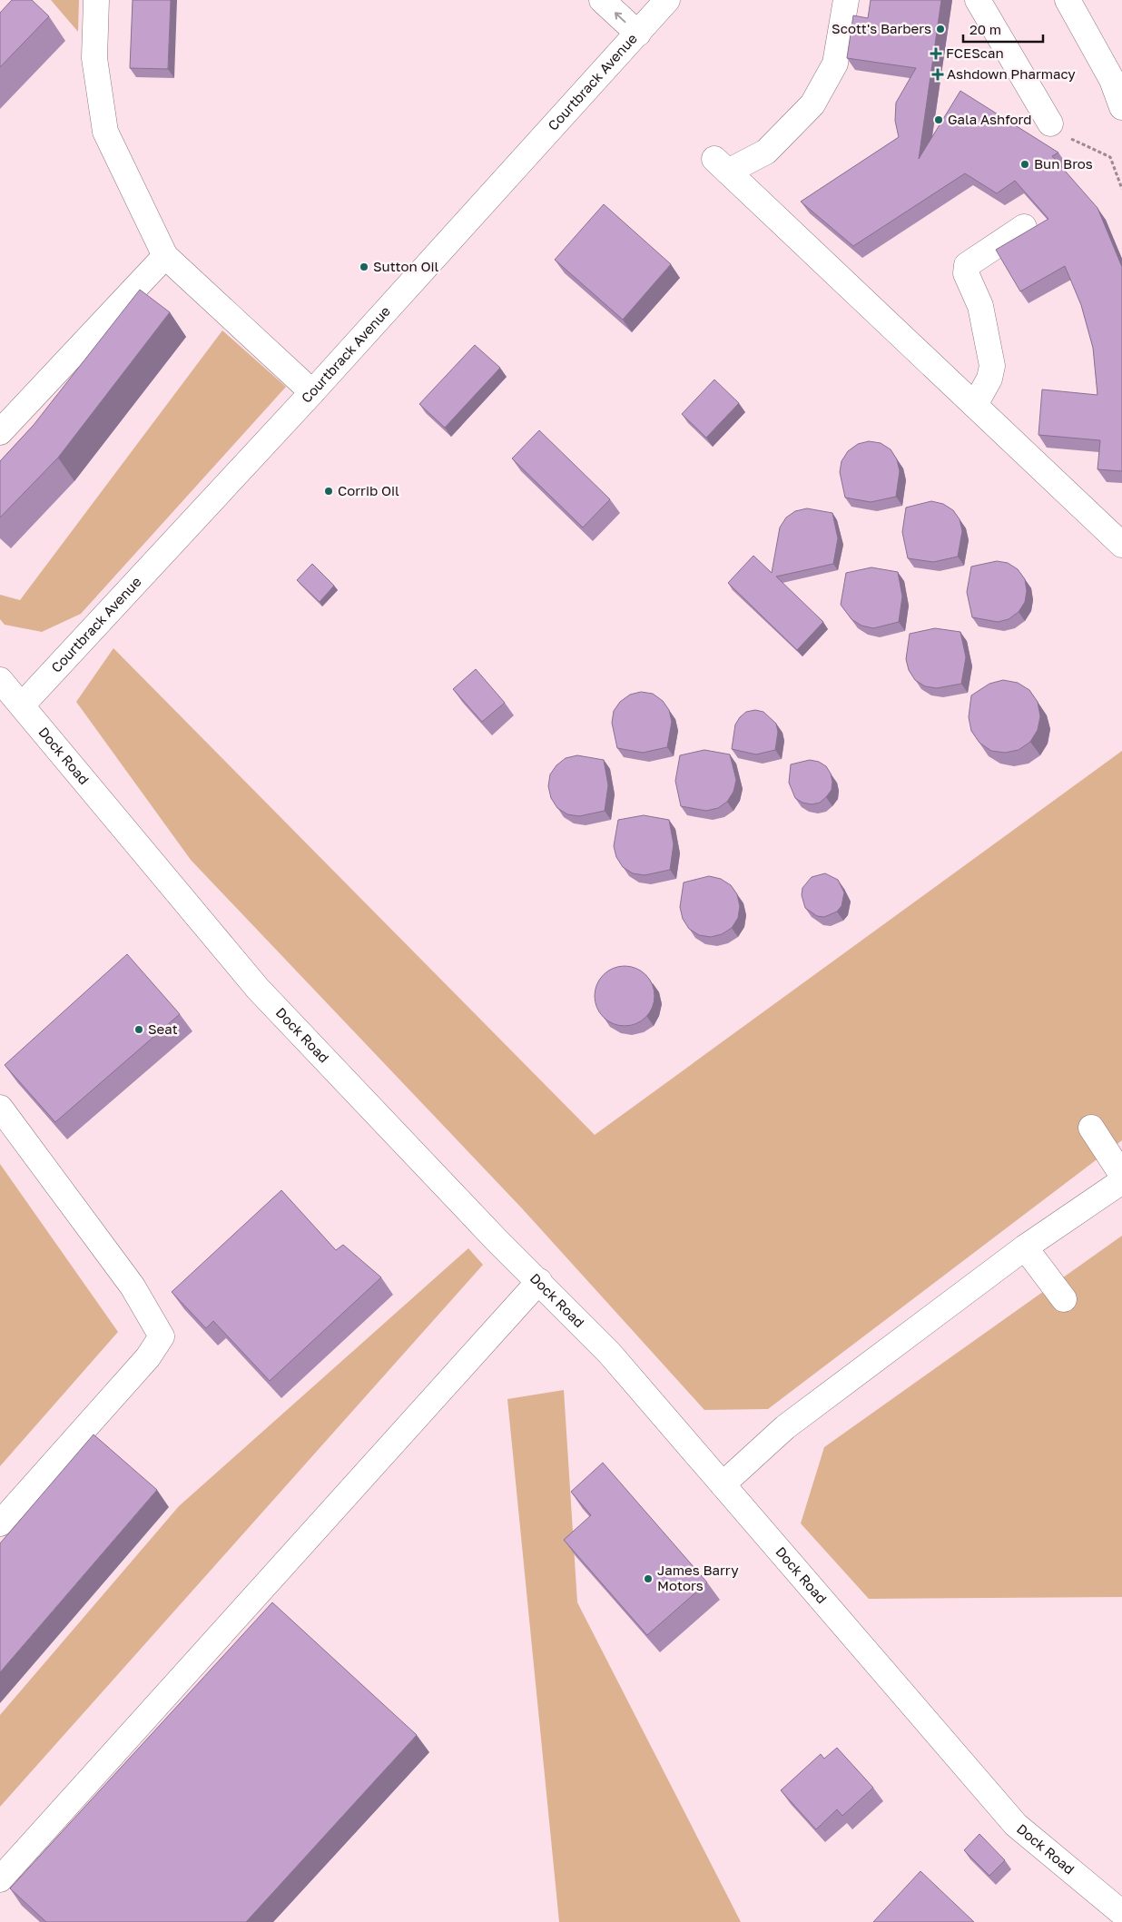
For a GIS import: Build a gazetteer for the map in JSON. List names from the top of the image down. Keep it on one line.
{"streets":{"street":["Courtbrack Avenue","Dock Road"]},"crossings":[["Courtbrack Avenue","Dock Road"]],"places":{"other":["Scott's Barbers","Gala Ashford","Bun Bros","Sutton Oil","Corrib Oil","Seat","James Barry Motors"],"health":["FCEScan","Ashdown Pharmacy"]},"scale_bar":"20 m"}
